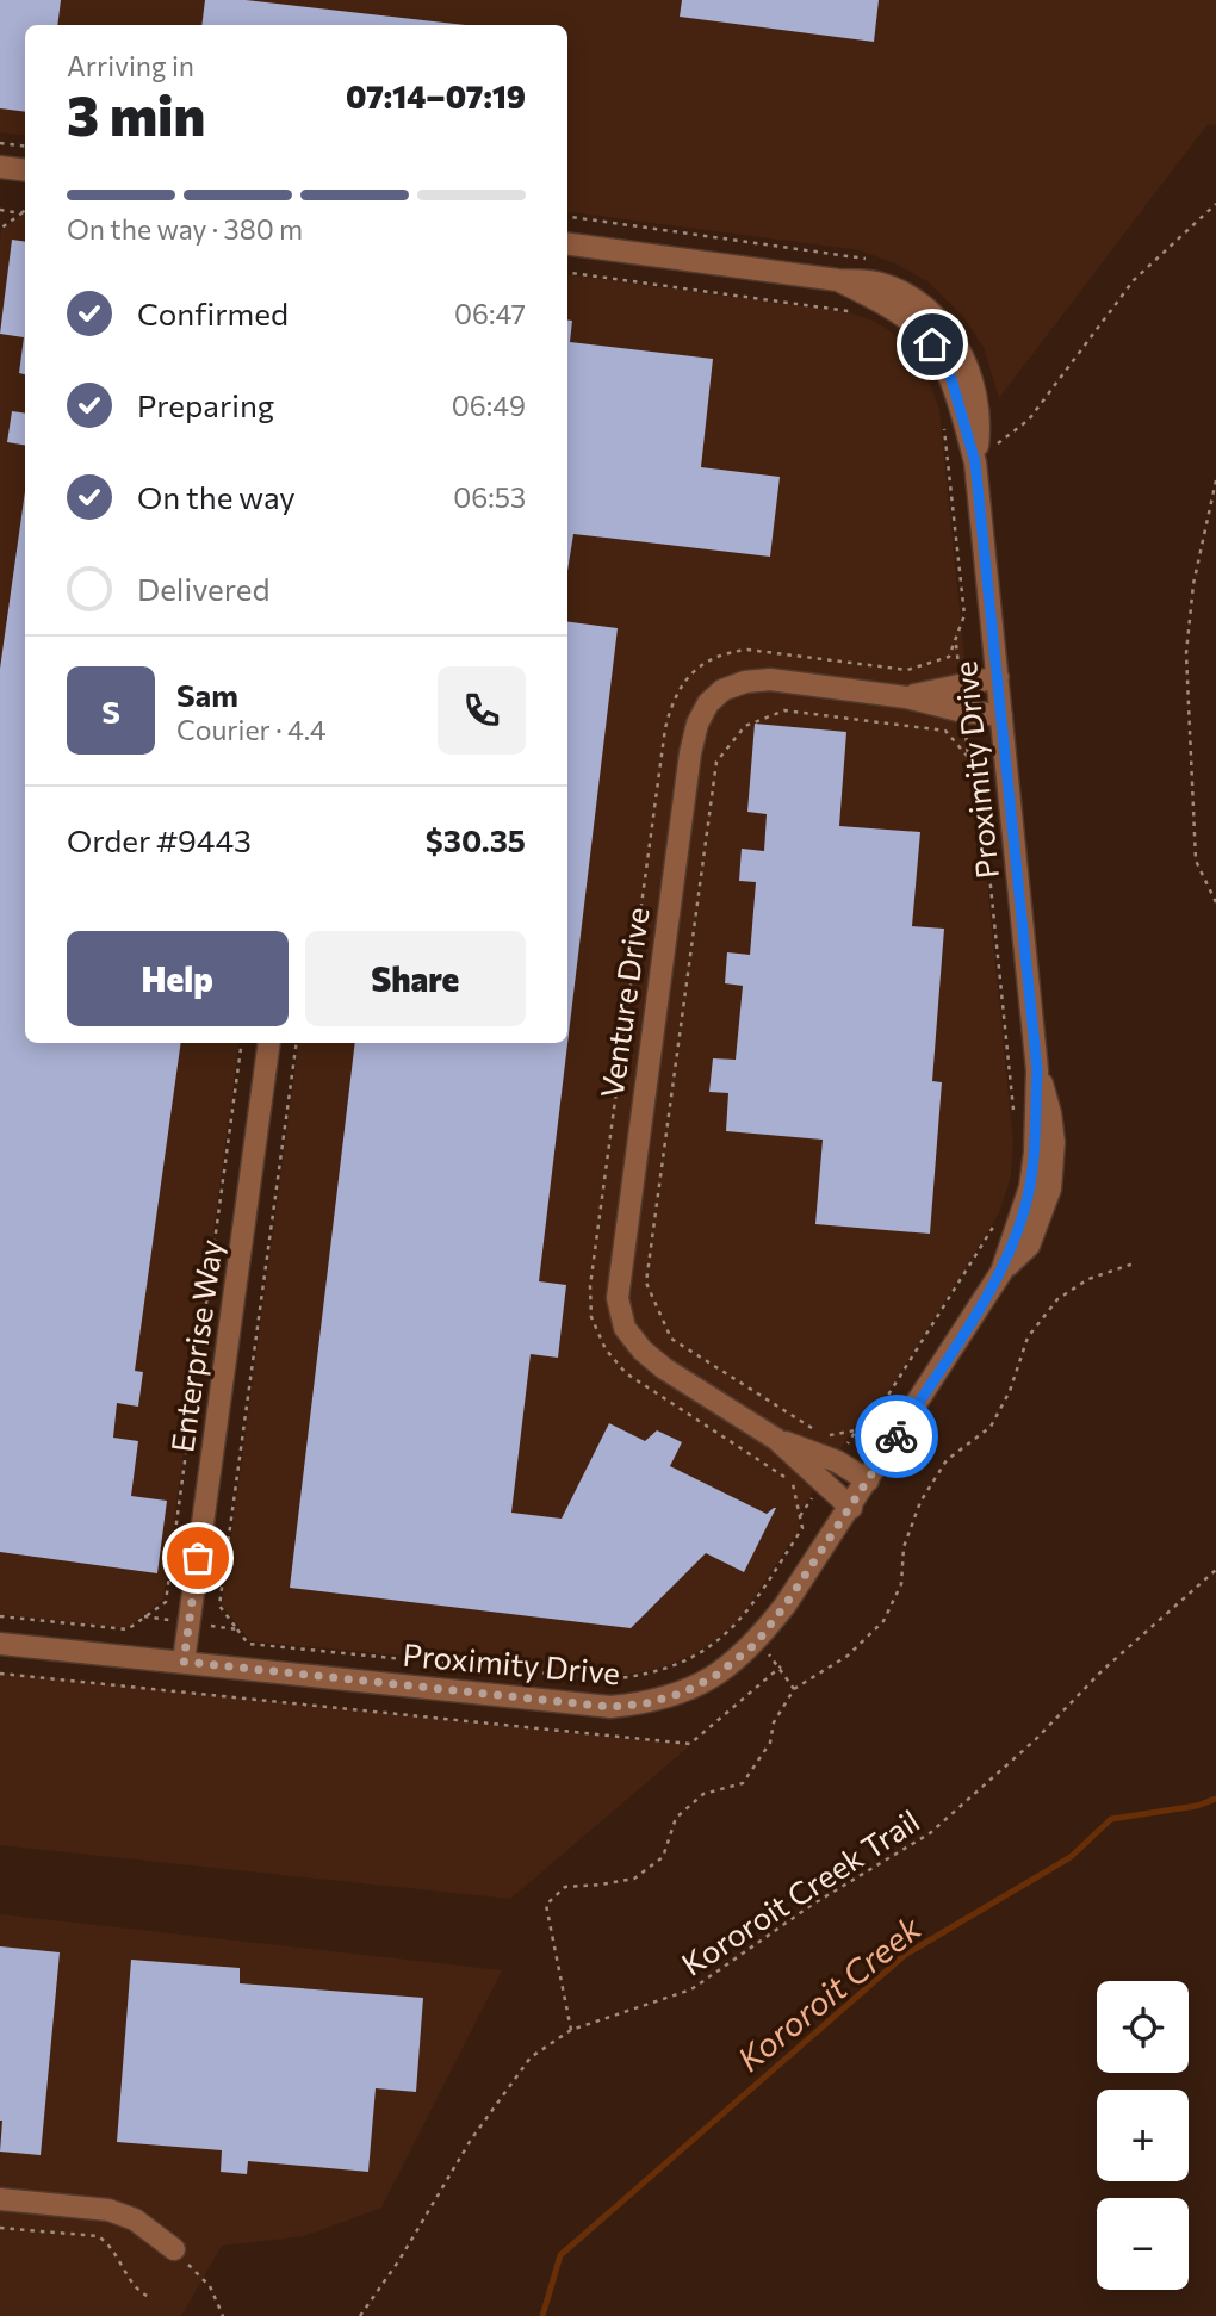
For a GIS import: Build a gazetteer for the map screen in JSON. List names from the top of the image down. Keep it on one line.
{"streets":{"street":["Proximity Drive","Venture Drive","Enterprise Way"],"path":["Kororoit Creek Trail"]},"crossings":[["Proximity Drive","Venture Drive"],["Proximity Drive","Enterprise Way"]],"water":["Kororoit Creek"],"page":{"heading":["3 min","Arriving in","07:14–07:19"],"panel":["Sam","Courier · 4.4","Order #9443","$30.35"],"bar":"On the way · 380 m","list":[["Confirmed","06:47"],["Preparing","06:49"],["On the way","06:53"],"Delivered"],"round":"S","buttons":["Help","Share"],"map_buttons":["+","−"]}}
